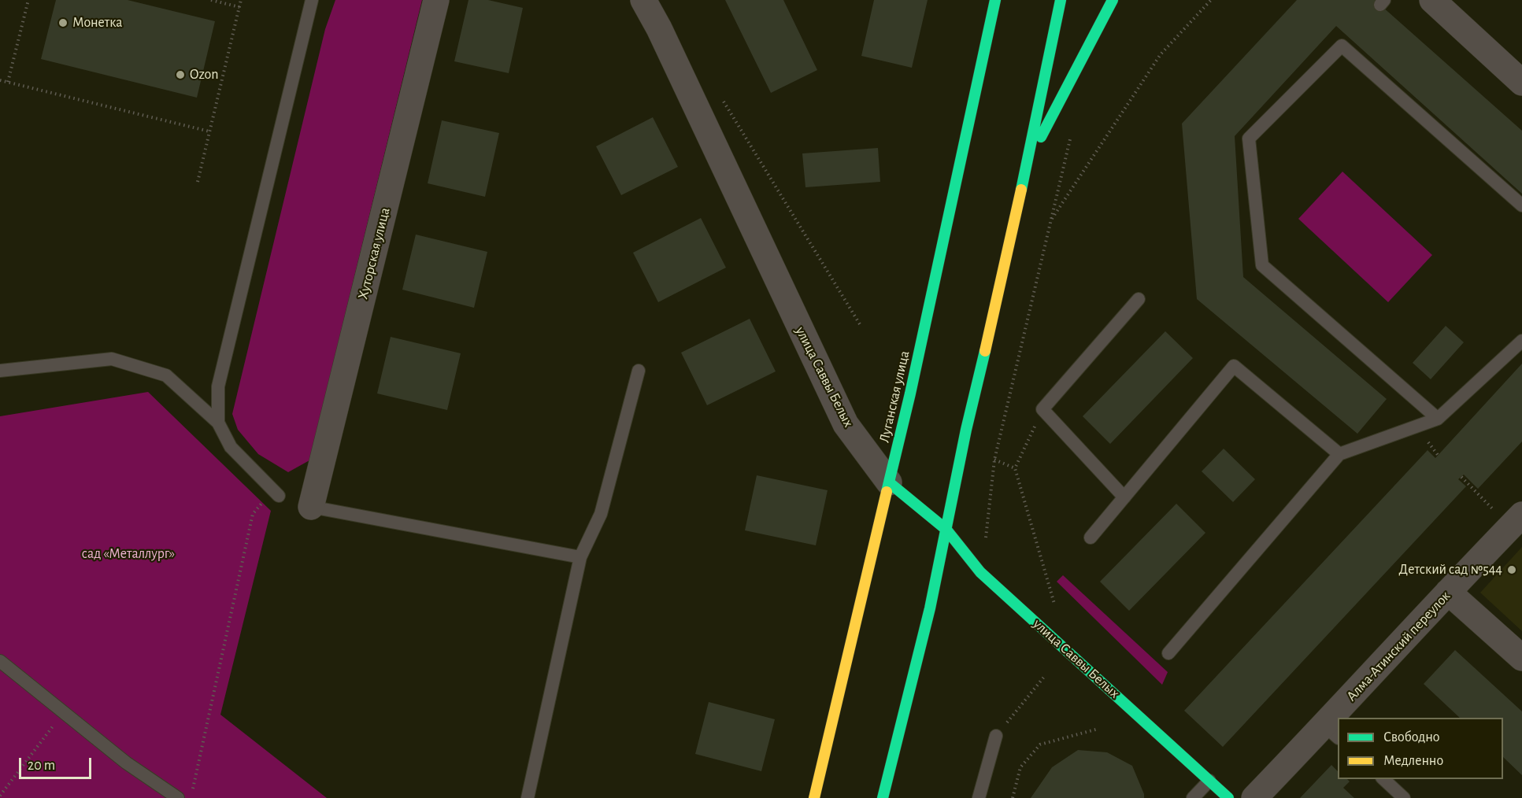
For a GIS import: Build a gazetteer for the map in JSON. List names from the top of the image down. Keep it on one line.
{"streets":{"main road":["улица Саввы Белых","Луганская улица"],"street":["Хуторская улица","Алма-Атинский переулок"]},"crossings":[["улица Саввы Белых","Луганская улица"]],"parks":["сад «Металлург»"],"places":["Монетка","Ozon","Детский сад №544"],"legend":["Свободно","Медленно"],"scale_bar":"20 m"}
